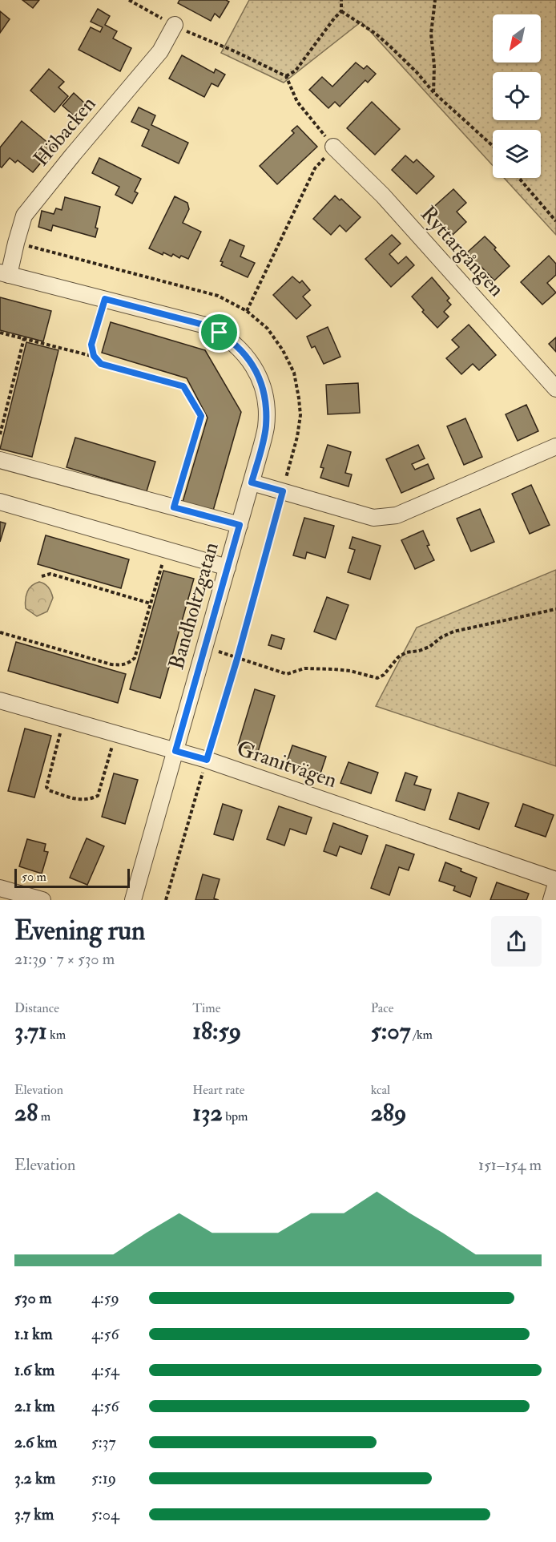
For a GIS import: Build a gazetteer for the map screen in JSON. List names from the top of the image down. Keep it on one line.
{"streets":{"street":["Höbacken","Ryttargången","Bandholtzgatan","Granitvägen"]},"crossings":[["Höbacken","Bandholtzgatan"],["Bandholtzgatan","Granitvägen"]],"scale_bar":"50 m","north":"bottom left","page":{"scale":"50 m","heading":["Evening run","21:39 · 7 × 530 m"],"stats":[["Distance","3.71 km"],["Time","18:59"],["Pace","5:07 /km"],["Elevation","28 m"],["Heart rate","132 bpm"],["kcal","289"]],"chart":["Elevation","151–154 m"],"list":[{"name":"530 m","note":"4:59"},{"name":"1.1 km","note":"4:56"},{"name":"1.6 km","note":"4:54"},{"name":"2.1 km","note":"4:56"},{"name":"2.6 km","note":"5:37"},{"name":"3.2 km","note":"5:19"},{"name":"3.7 km","note":"5:04"}]}}
